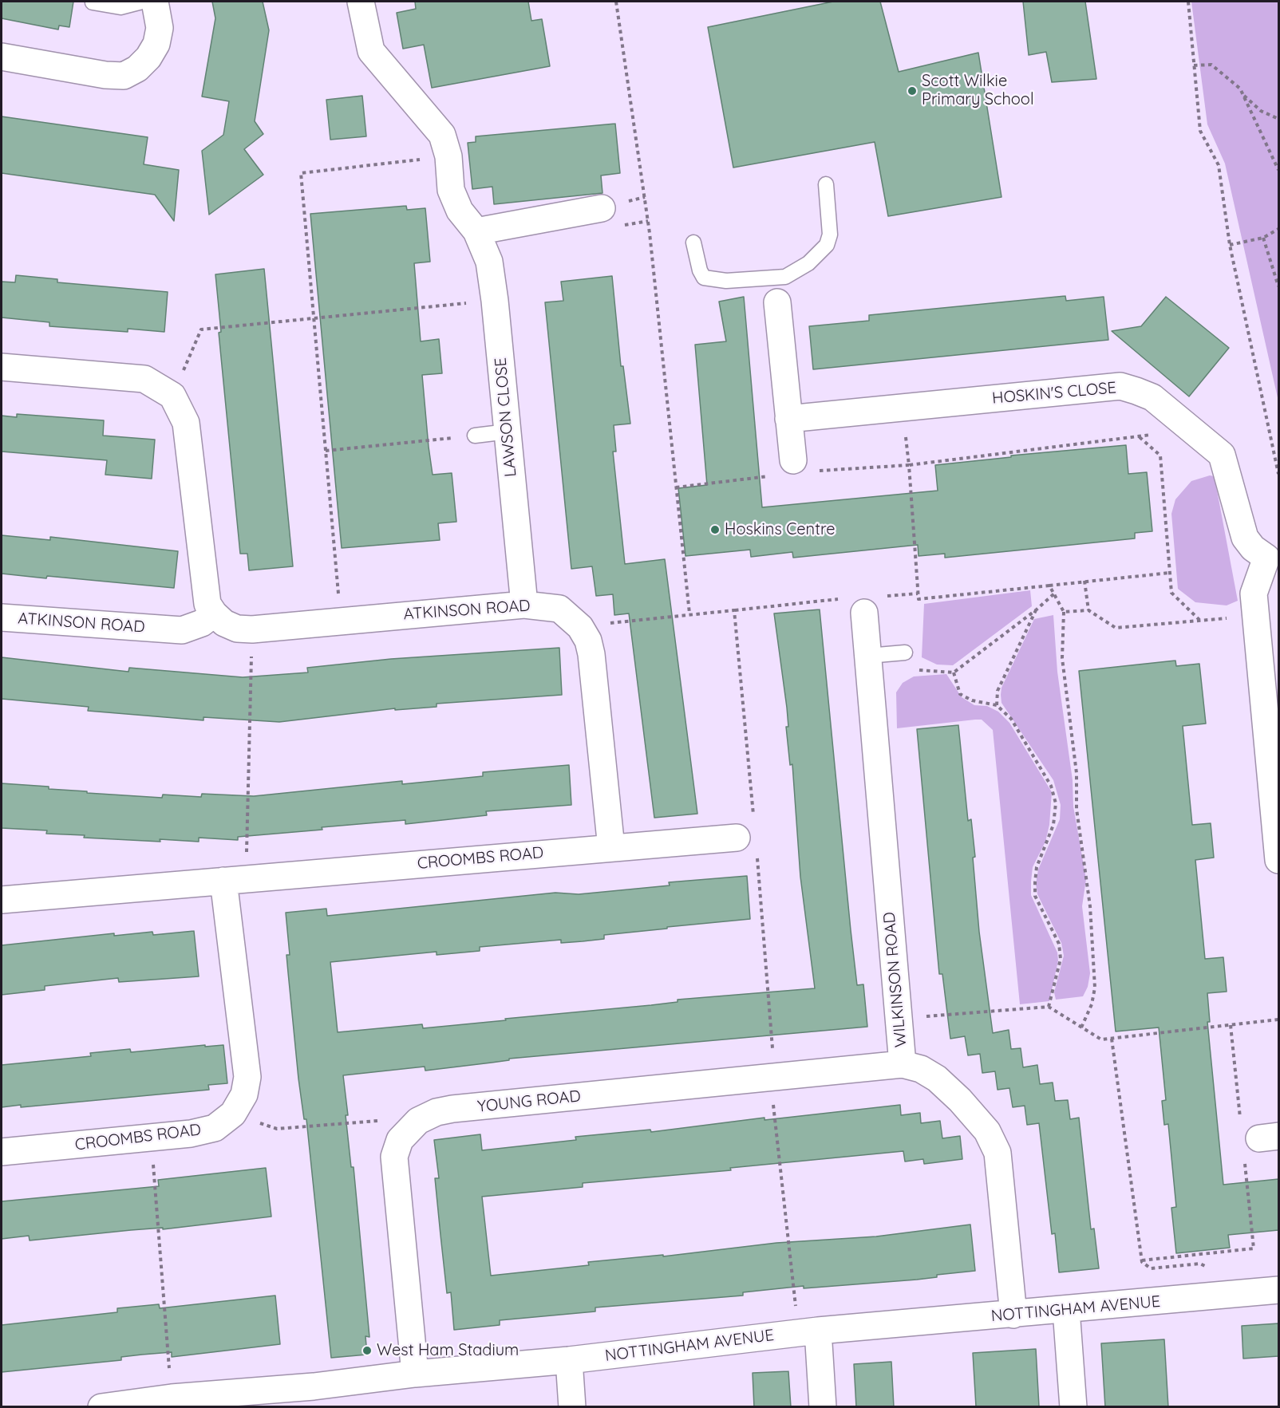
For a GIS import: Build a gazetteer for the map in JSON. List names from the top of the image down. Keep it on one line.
{"streets":{"street":["HOSKIN'S CLOSE","LAWSON CLOSE","ATKINSON ROAD","CROOMBS ROAD","WILKINSON ROAD","YOUNG ROAD","NOTTINGHAM AVENUE"]},"crossings":[["LAWSON CLOSE","ATKINSON ROAD"],["ATKINSON ROAD","CROOMBS ROAD"],["WILKINSON ROAD","YOUNG ROAD"],["WILKINSON ROAD","NOTTINGHAM AVENUE"],["YOUNG ROAD","NOTTINGHAM AVENUE"]],"places":["Scott Wilkie Primary School","Hoskins Centre","West Ham Stadium"]}
